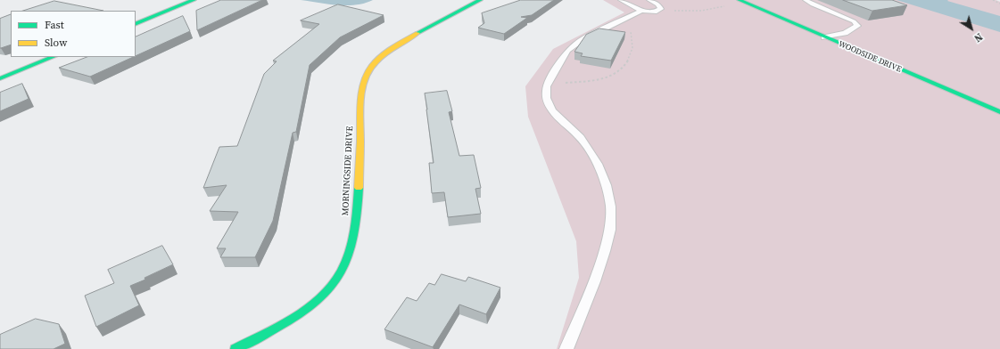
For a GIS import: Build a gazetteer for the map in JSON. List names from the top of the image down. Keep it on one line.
{"streets":{"street":["WOODSIDE DRIVE","MORNINGSIDE DRIVE"]},"legend":["Fast","Slow"],"north":"bottom right"}
